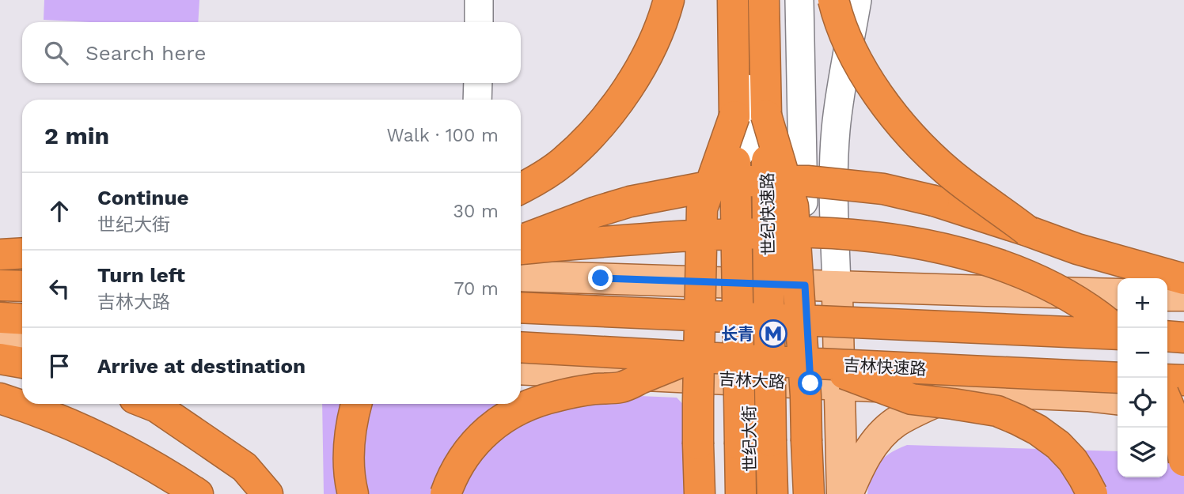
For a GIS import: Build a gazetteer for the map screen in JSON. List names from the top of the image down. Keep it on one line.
{"streets":{"highway":["世纪快速路","吉林快速路"],"main road":["吉林大路","世纪大街"]},"crossings":[["吉林快速路","吉林大路"],["吉林大路","世纪大街"]],"places":{"metro station":["长青"]},"page":{"search":"Search here","heading":["2 min","Walk · 100 m"],"list":[["Continue","世纪大街","30 m"],["Turn left","吉林大路","70 m"],"Arrive at destination"],"map_buttons":["+","−"]}}
